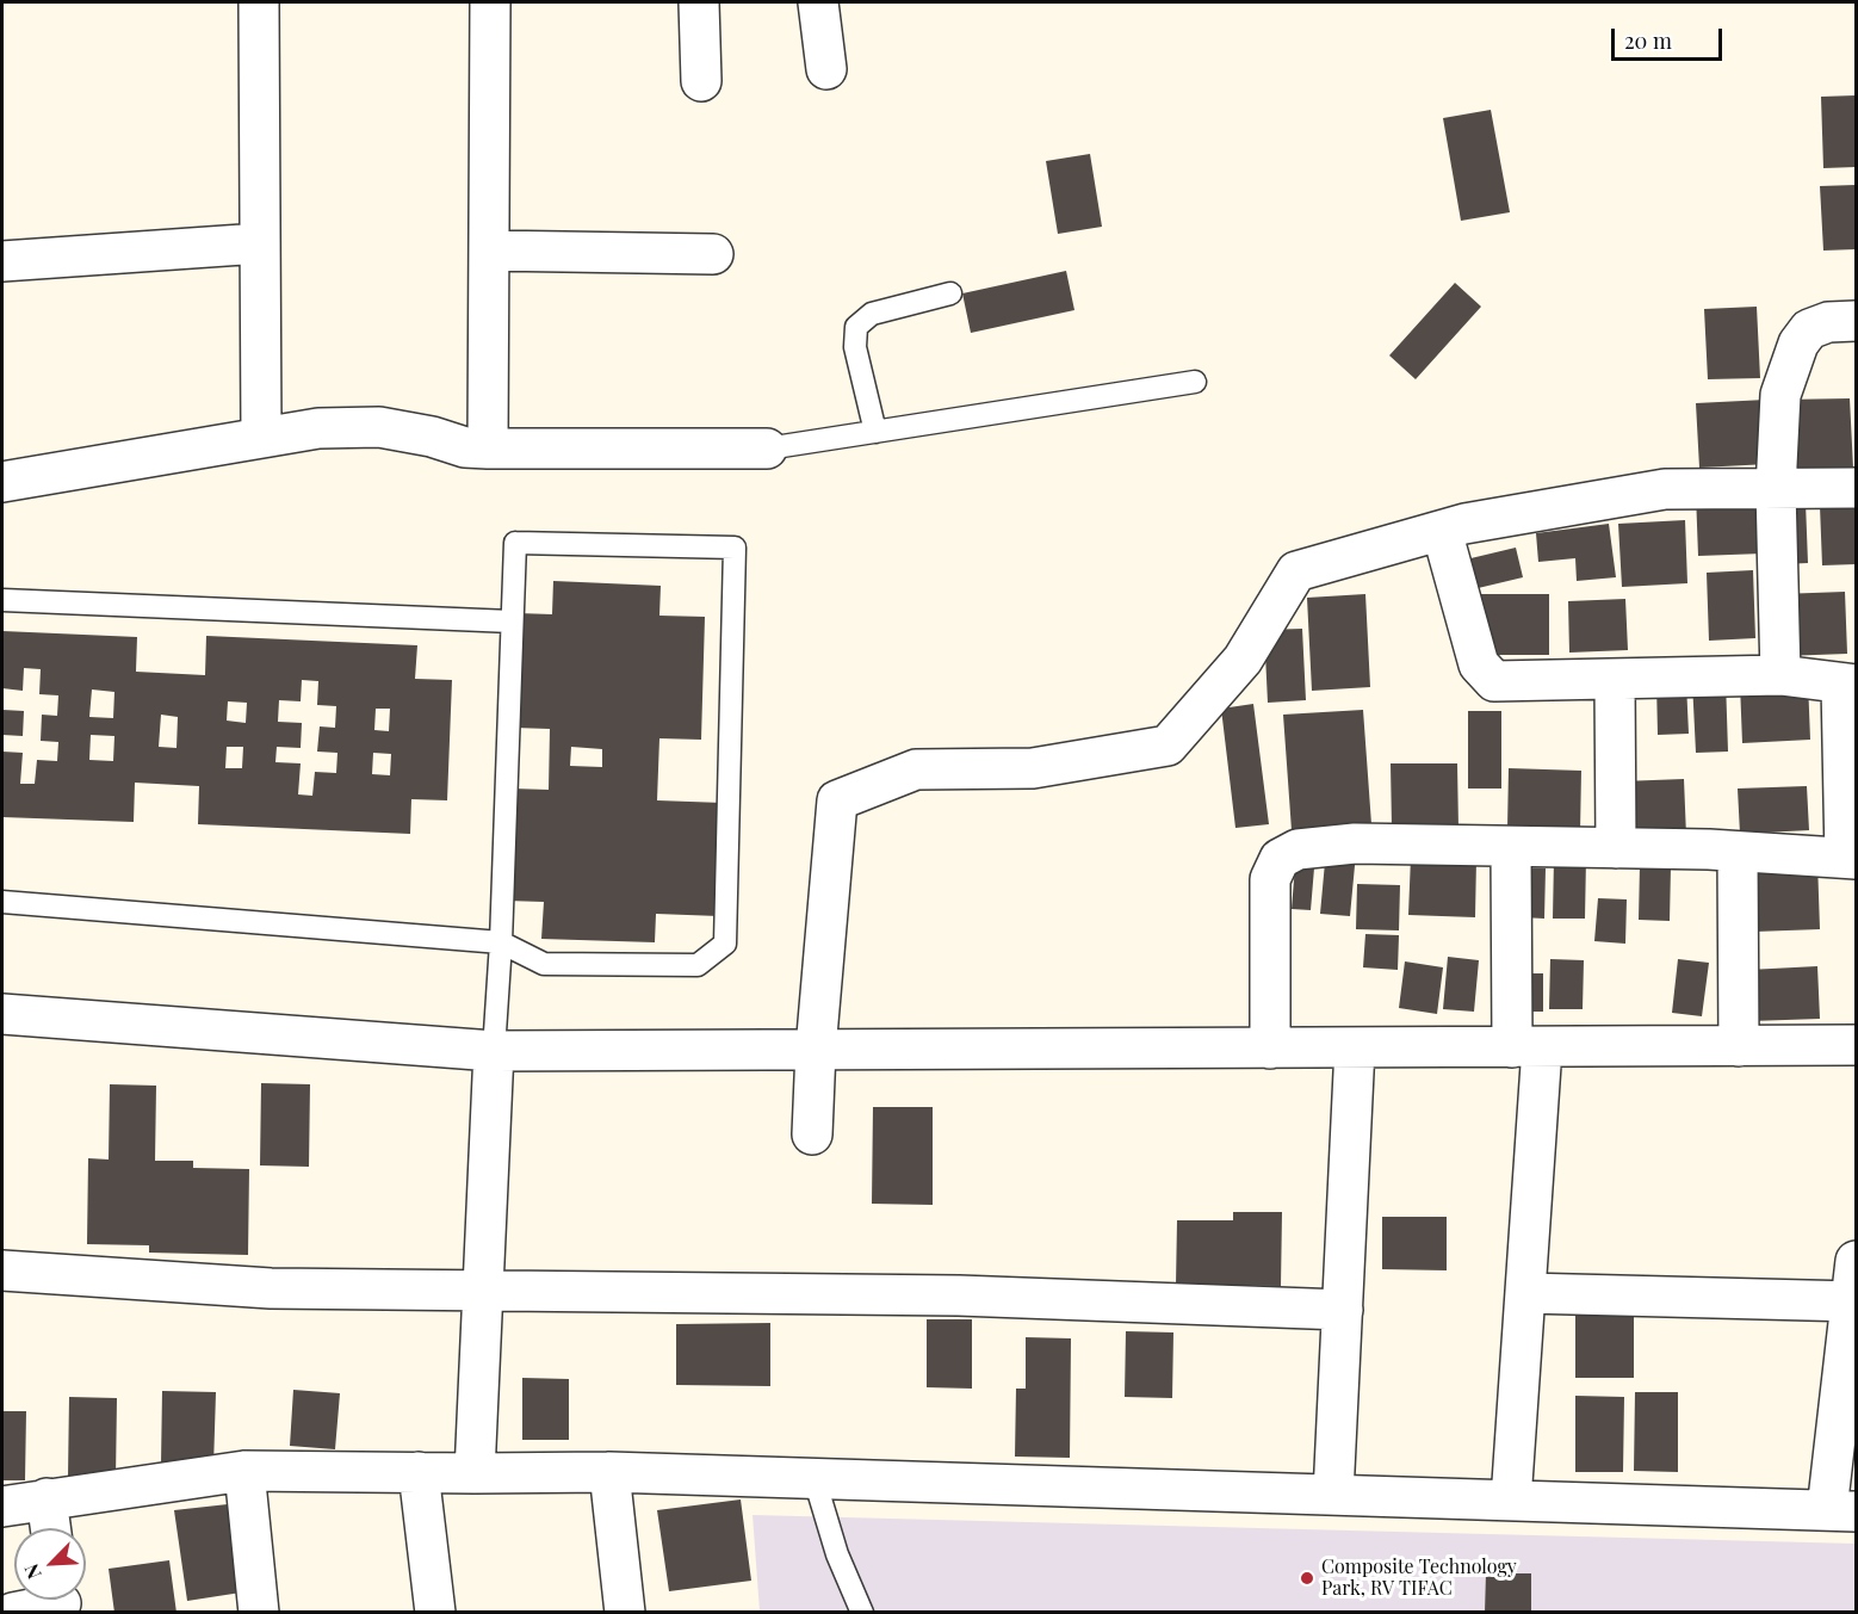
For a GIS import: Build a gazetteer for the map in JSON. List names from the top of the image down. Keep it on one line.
{"places":["Composite Technology Park, RV TIFAC"],"scale_bar":"20 m","north":"bottom left"}
